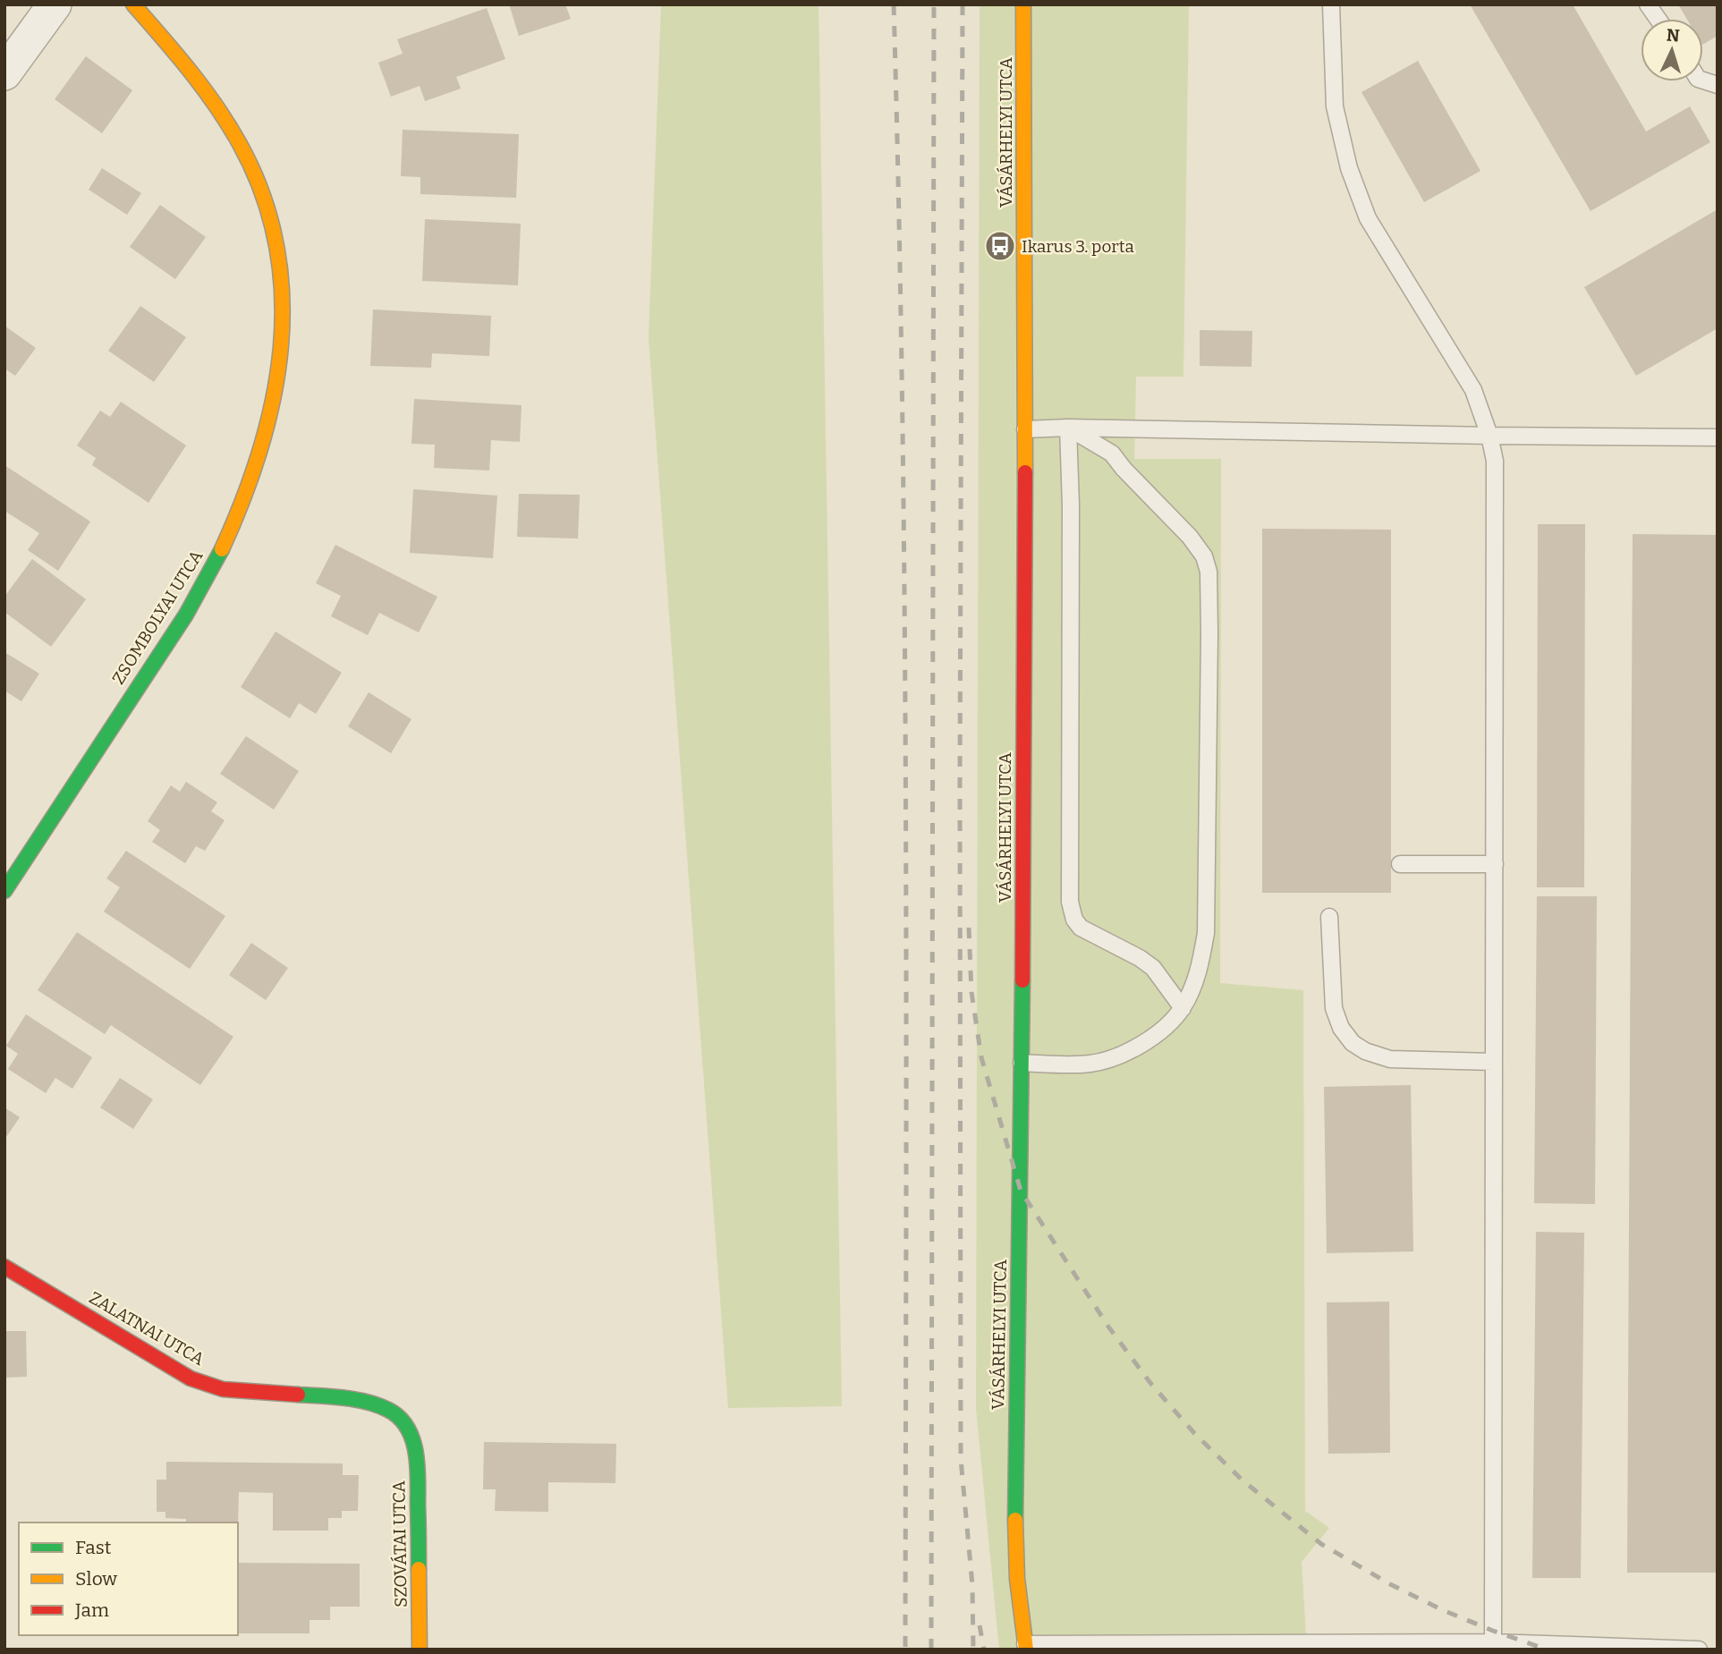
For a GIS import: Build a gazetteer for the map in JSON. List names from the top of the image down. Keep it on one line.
{"streets":{"street":["VÁSÁRHELYI UTCA","ZSOMBOLYAI UTCA","ZALATNAI UTCA","SZOVÁTAI UTCA"]},"crossings":[["ZALATNAI UTCA","SZOVÁTAI UTCA"]],"places":{"bus stop":["Ikarus 3. porta"]},"legend":["Fast","Slow","Jam"],"north":"top"}
